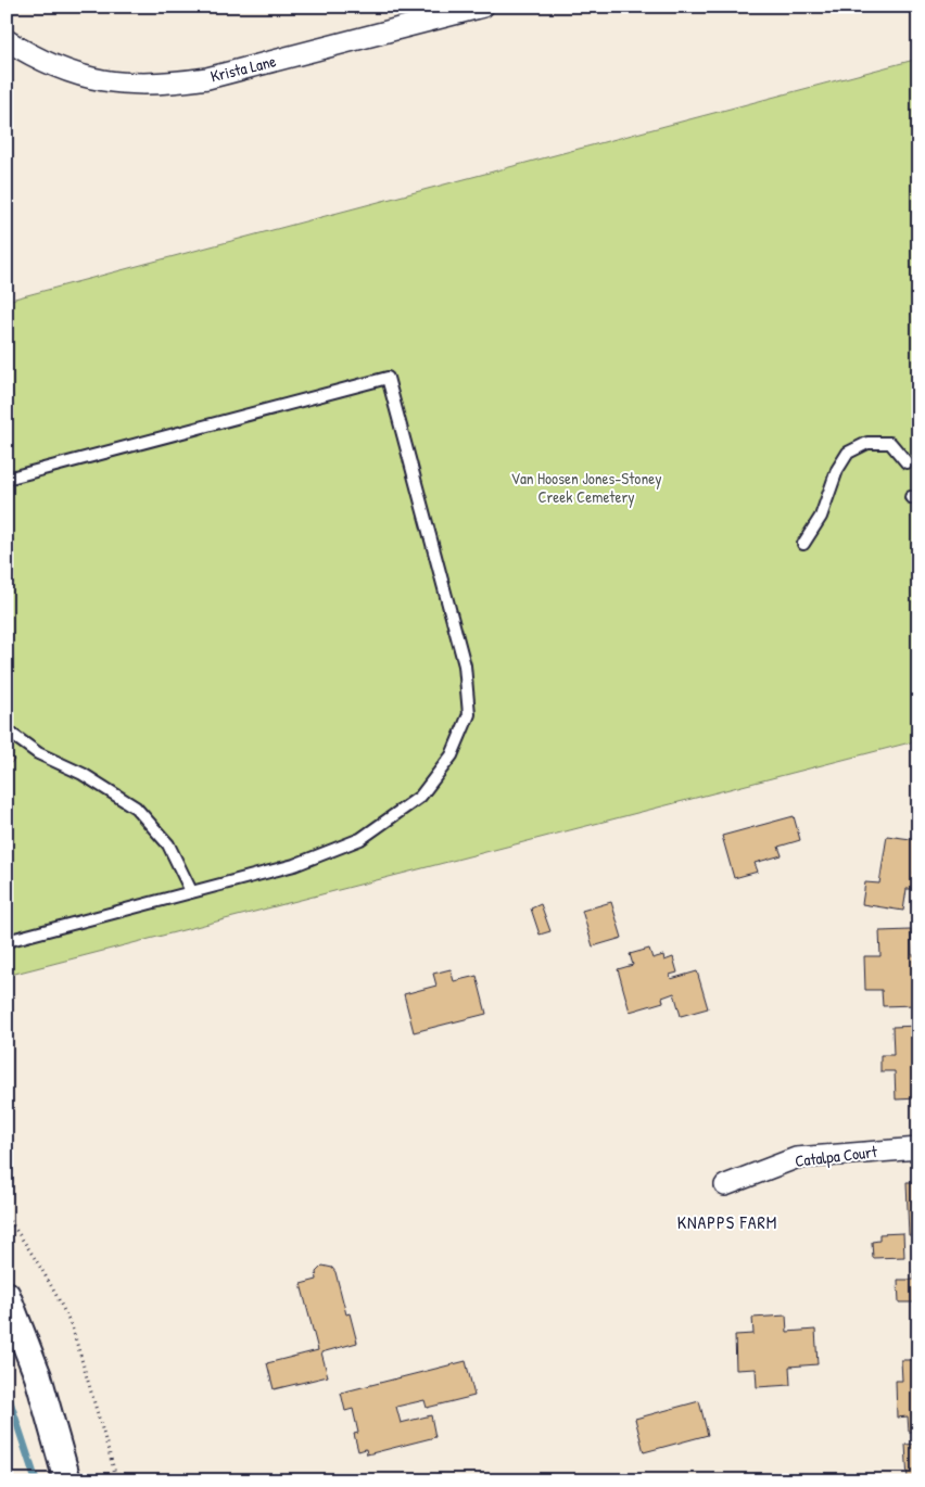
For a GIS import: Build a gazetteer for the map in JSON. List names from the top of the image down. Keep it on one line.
{"streets":{"street":["Krista Lane","Catalpa Court"]},"districts":["KNAPPS FARM"],"parks":["Van Hoosen Jones-Stoney Creek Cemetery"]}
